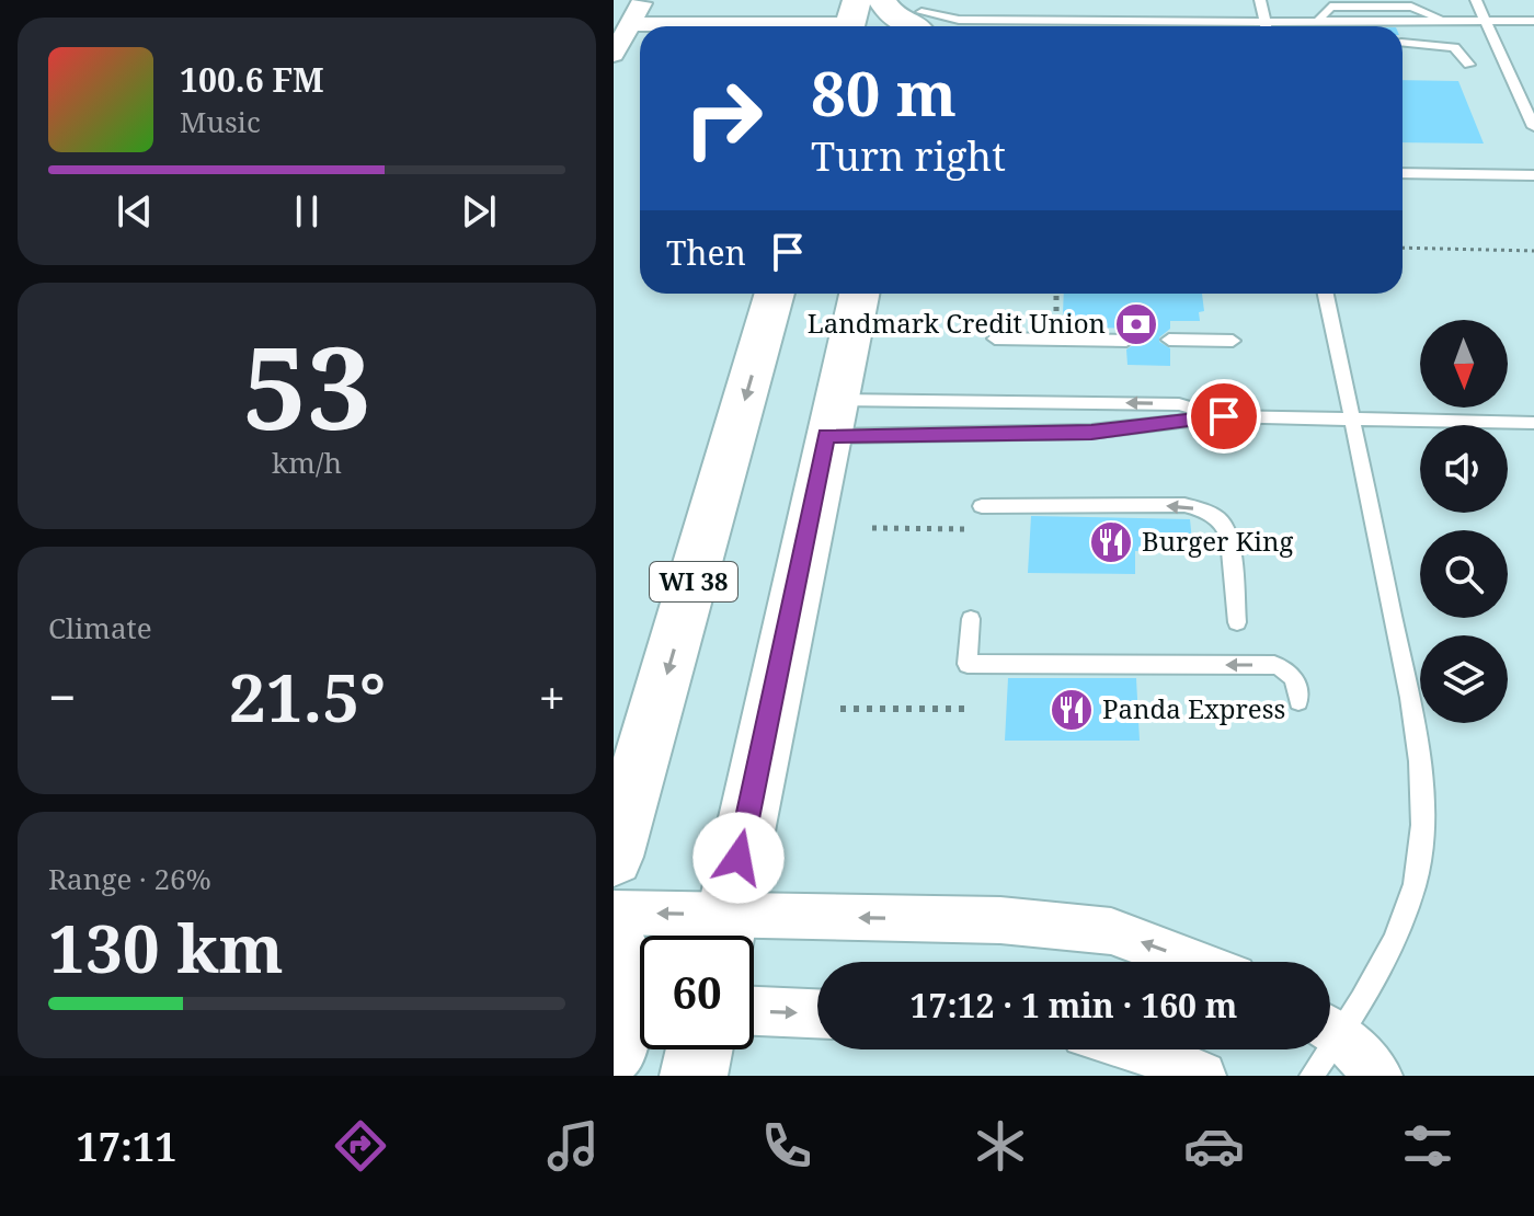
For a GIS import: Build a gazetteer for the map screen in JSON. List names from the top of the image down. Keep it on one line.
{"streets":{"main road":["WI 38"]},"places":{"bank":["Landmark Credit Union"],"restaurant":["Burger King","Panda Express"]},"north":"bottom","page":{"turn":["80 m","Turn right"],"song":["100.6 FM","Music"],"then":"Then","tile":[["53","km/h"],"Climate",["Range · 26%","130 km"]],"heat":["−","21.5°","+"],"limit":"60","trip":"17:12 · 1 min · 160 m","tabs":"17:11"}}
